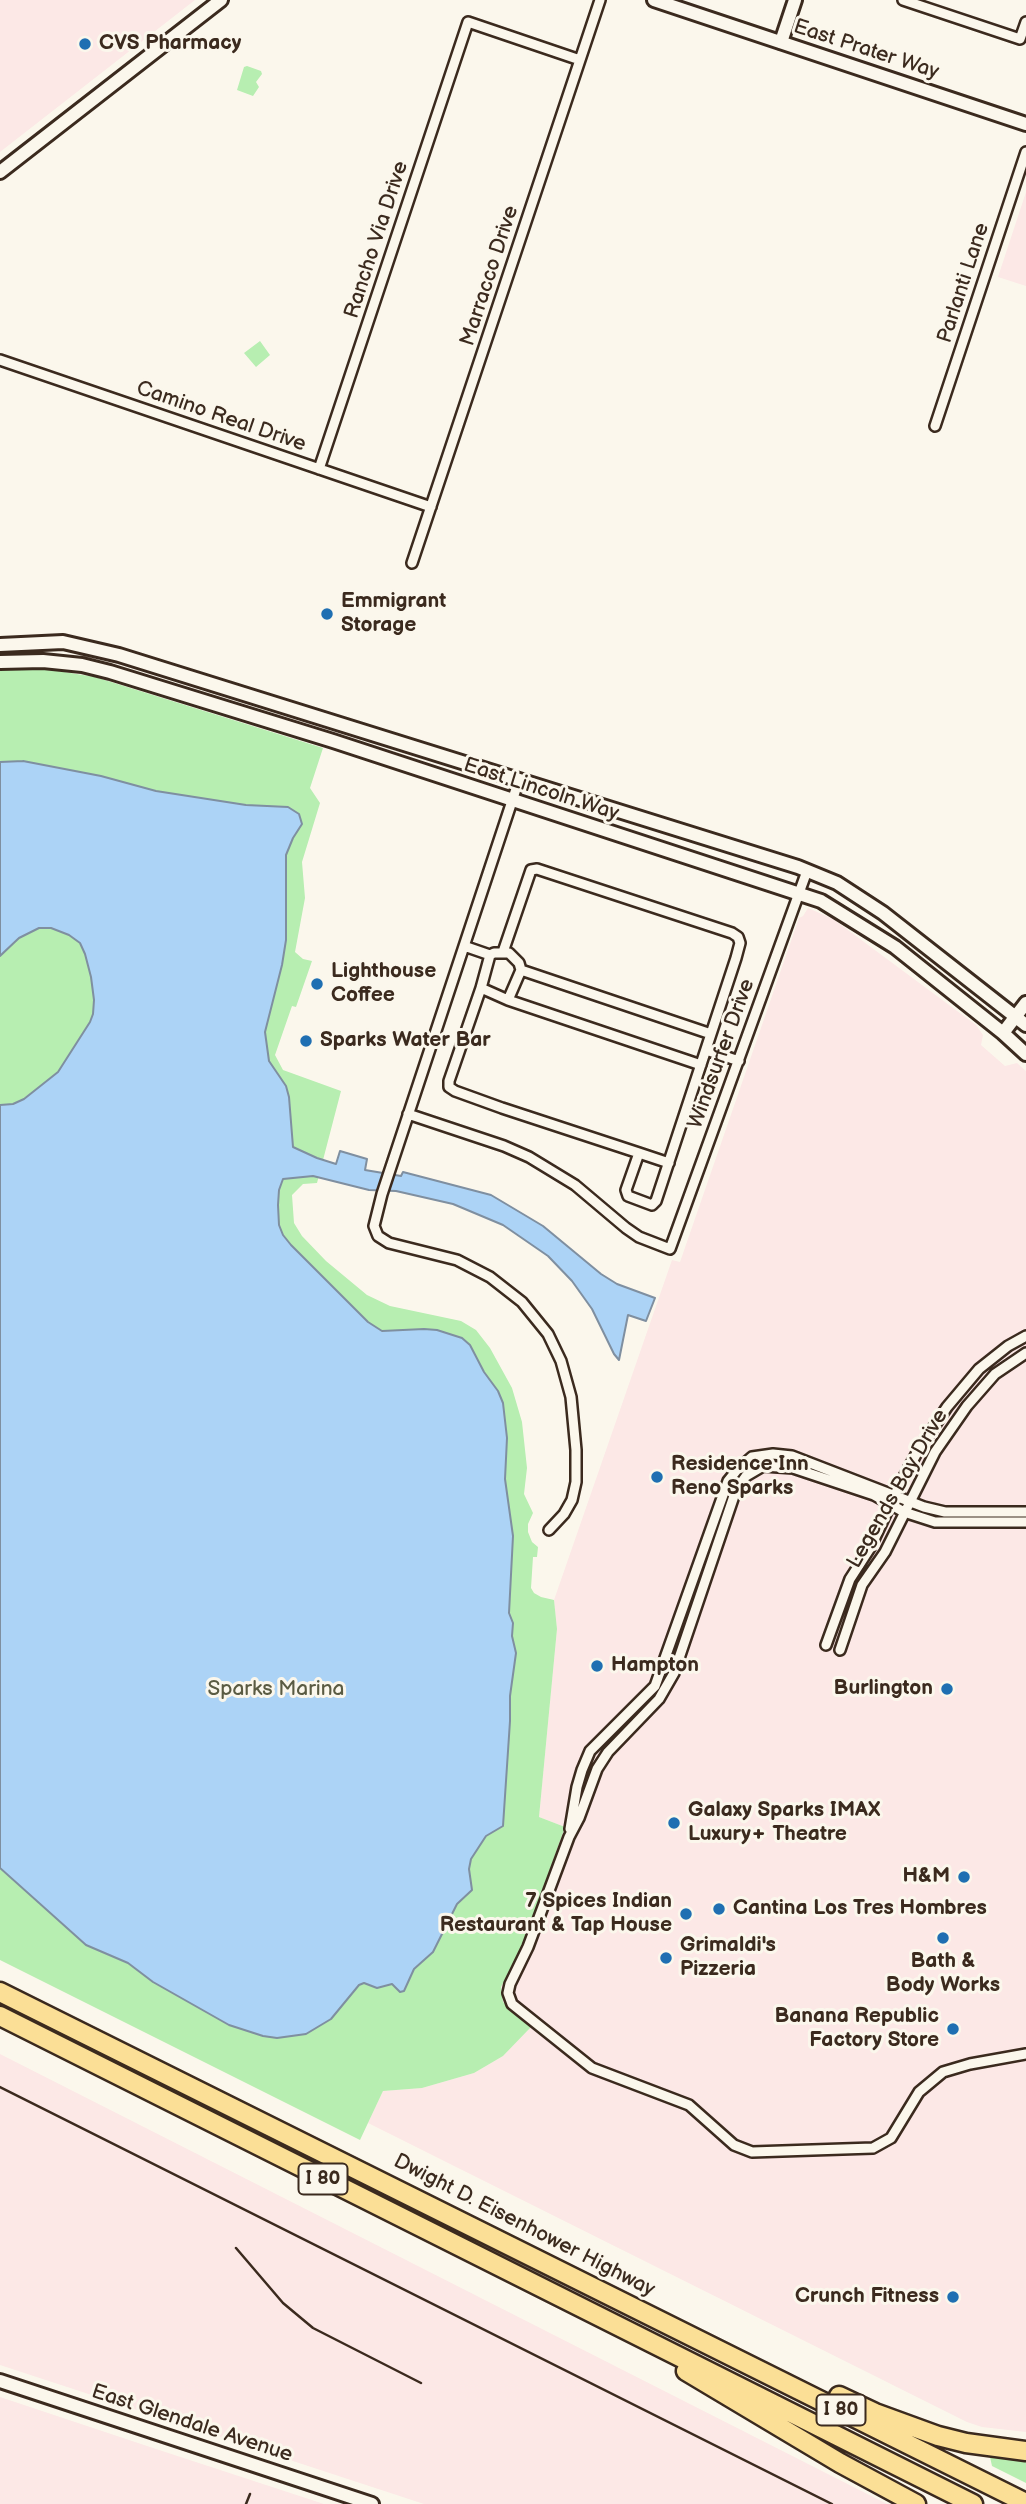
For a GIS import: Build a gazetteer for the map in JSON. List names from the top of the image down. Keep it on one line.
{"streets":{"highway":["I 80","Dwight D. Eisenhower Highway"],"street":["East Prater Way","Rancho Via Drive","Marracco Drive","Parlanti Lane","Camino Real Drive","East Lincoln Way","Windsurfer Drive","Legends Bay Drive","East Glendale Avenue"]},"crossings":[["Rancho Via Drive","Marracco Drive"],["Rancho Via Drive","Camino Real Drive"],["Marracco Drive","Camino Real Drive"],["East Lincoln Way","Windsurfer Drive"]],"parks":["Sparks Marina"],"places":["CVS Pharmacy","Emmigrant Storage","Lighthouse Coffee","Sparks Water Bar","Residence Inn Reno Sparks","Hampton","Burlington","Galaxy Sparks IMAX Luxury+ Theatre","H&M","Cantina Los Tres Hombres","7 Spices Indian Restaurant & Tap House","Bath & Body Works","Grimaldi's Pizzeria","Banana Republic Factory Store","Crunch Fitness"]}
